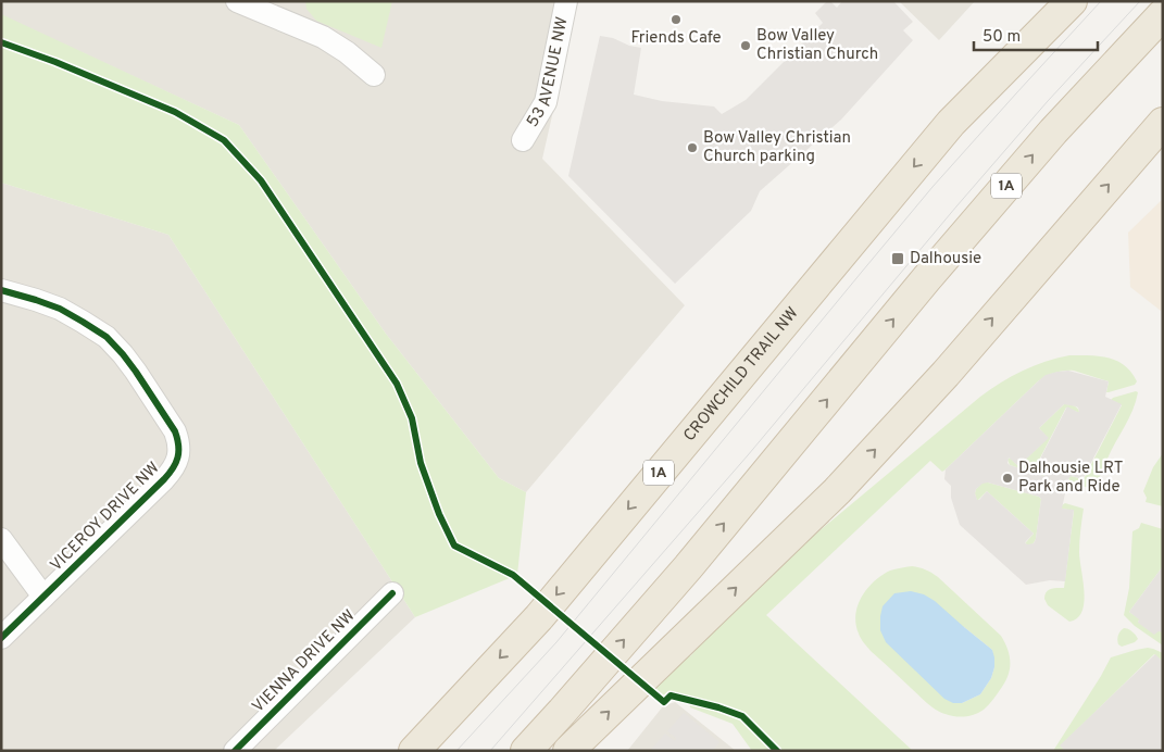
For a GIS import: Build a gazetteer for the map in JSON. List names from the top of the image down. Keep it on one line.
{"streets":{"highway":["1A","CROWCHILD TRAIL NW"],"street":["53 AVENUE NW","VICEROY DRIVE NW","VIENNA DRIVE NW"]},"places":{"other":["Friends Cafe","Bow Valley Christian Church","Bow Valley Christian Church parking","Dalhousie LRT Park and Ride"],"transit":["Dalhousie"]},"scale_bar":"50 m"}
